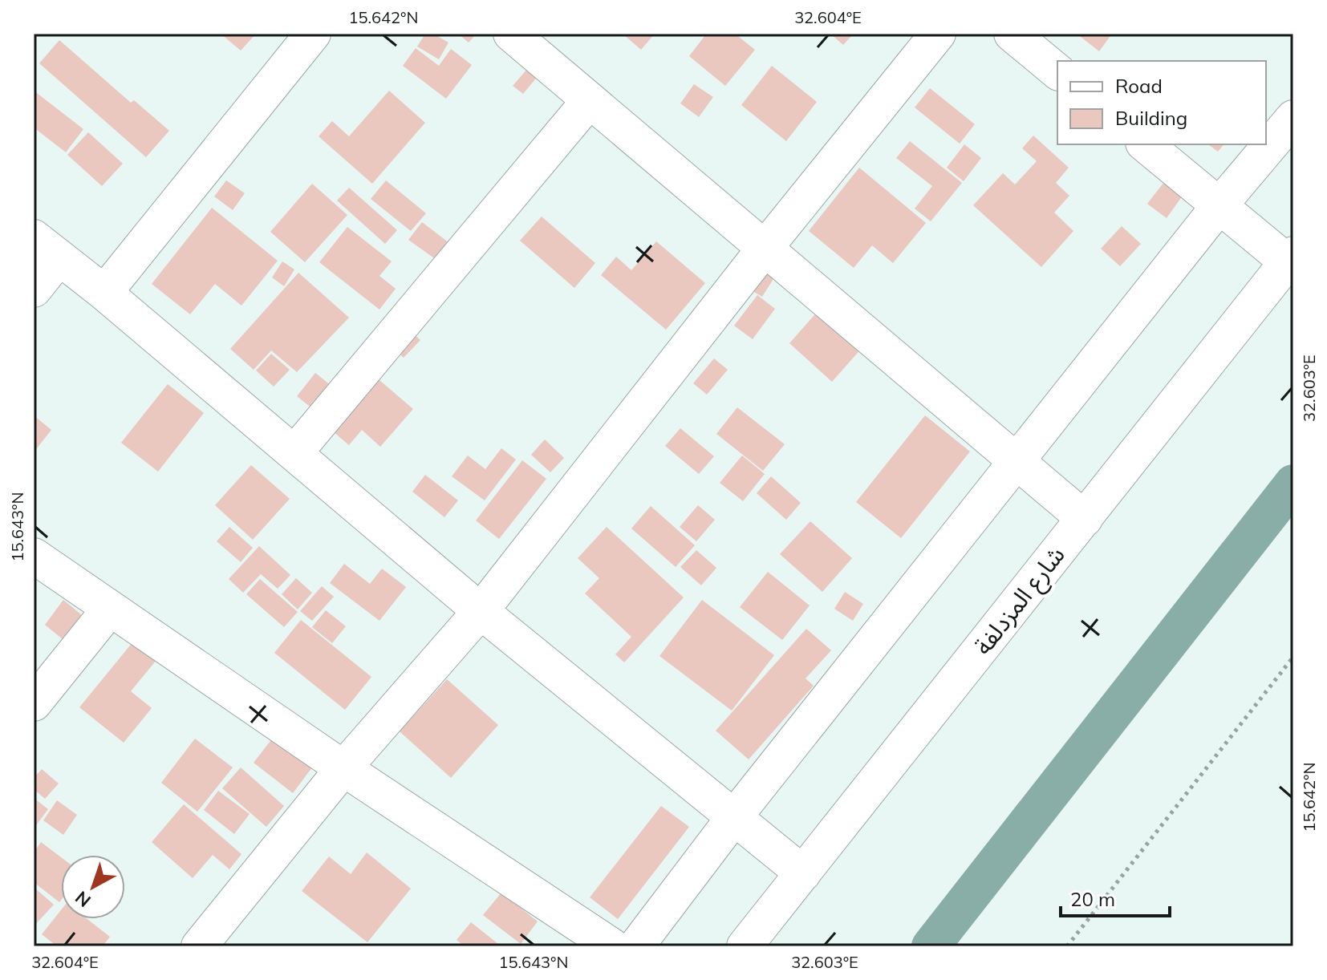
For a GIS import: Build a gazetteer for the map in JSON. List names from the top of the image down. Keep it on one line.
{"streets":{"street":["شارع المزدلفة"]},"legend":["Road","Building"],"scale_bar":"20 m","north":"bottom left","coordinates":["15.642°N","32.604°E","32.603°E","15.643°N"]}
